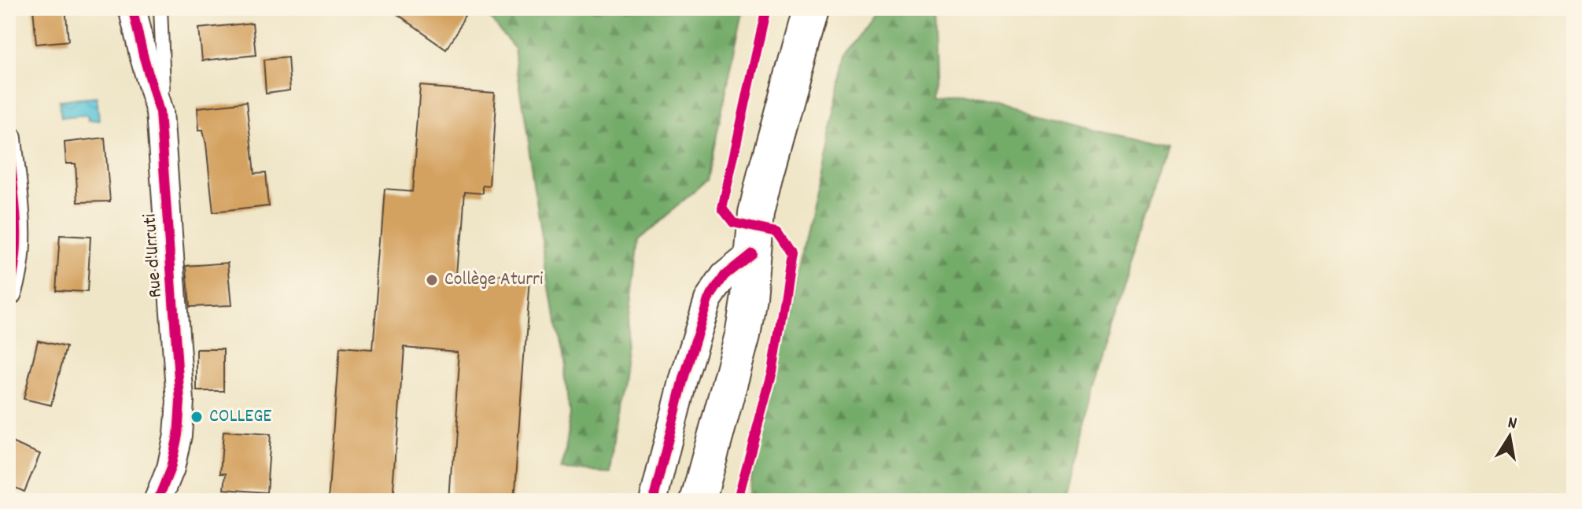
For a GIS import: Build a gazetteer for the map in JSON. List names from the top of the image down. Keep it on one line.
{"streets":{"street":["Rue d'Urruti"]},"places":["Collège Aturri","COLLEGE"],"north":"top"}
